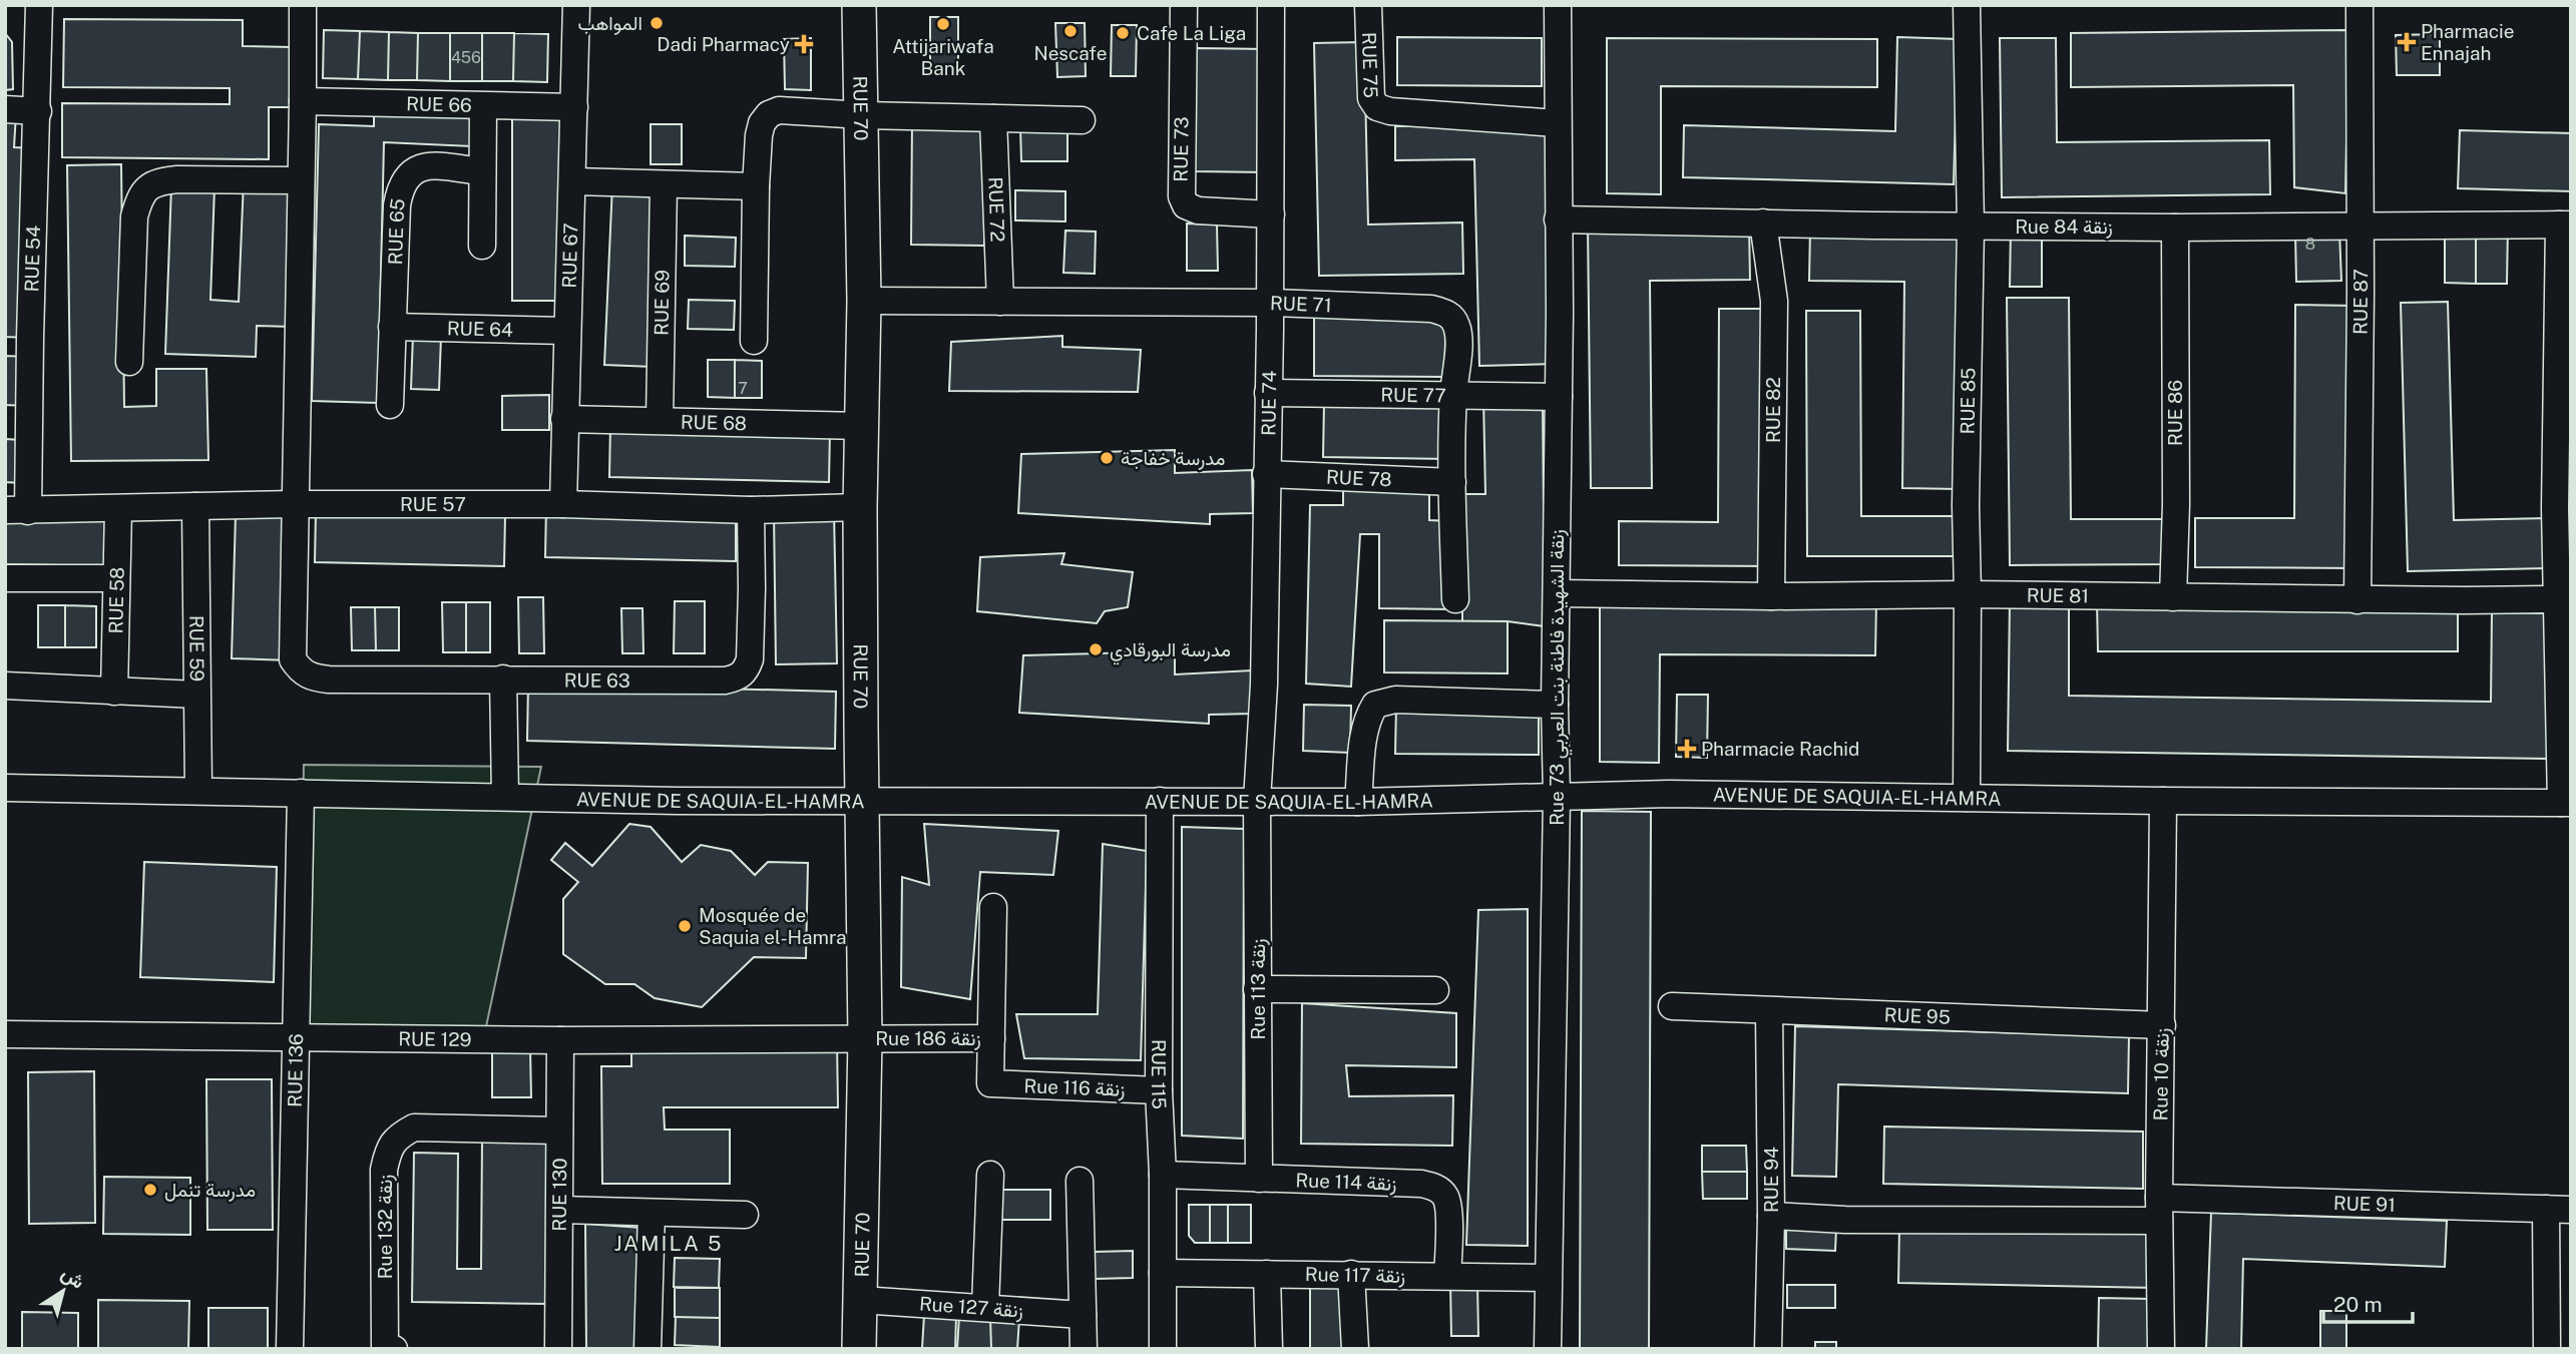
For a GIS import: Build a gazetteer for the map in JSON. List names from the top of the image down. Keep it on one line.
{"streets":{"street":["RUE 75","RUE 66","RUE 70","RUE 73","RUE 72","Rue 84 زنقة","RUE 65","RUE 67","RUE 54","RUE 69","RUE 87","RUE 71","RUE 64","RUE 77","RUE 85","RUE 74","RUE 82","RUE 86","RUE 68","RUE 78","RUE 57","RUE 81","RUE 58","RUE 59","Rue 73 زنقة الشهيدة فاطنة بنت العربي","RUE 63","AVENUE DE SAQUIA-EL-HAMRA","Rue 113 زنقة","RUE 95","Rue 186 زنقة","RUE 129","RUE 136","RUE 115","Rue 10 زنقة","Rue 116 زنقة","RUE 94","Rue 114 زنقة","RUE 130","RUE 91","Rue 132 زنقة","Rue 117 زنقة","Rue 127 زنقة"]},"crossings":[["RUE 75","Rue 73 زنقة الشهيدة فاطنة بنت العربي"],["RUE 66","RUE 67"],["RUE 70","RUE 71"],["RUE 70","RUE 68"],["RUE 70","RUE 57"],["RUE 70","AVENUE DE SAQUIA-EL-HAMRA"],["RUE 70","Rue 186 زنقة"],["RUE 70","RUE 129"],["RUE 70","Rue 127 زنقة"],["RUE 73","RUE 74"],["RUE 72","RUE 71"],["Rue 84 زنقة","RUE 87"],["Rue 84 زنقة","RUE 85"],["Rue 84 زنقة","RUE 82"],["Rue 84 زنقة","RUE 86"],["Rue 84 زنقة","Rue 73 زنقة الشهيدة فاطنة بنت العربي"],["RUE 65","RUE 64"],["RUE 67","RUE 64"],["RUE 67","RUE 68"],["RUE 67","RUE 57"],["RUE 54","RUE 57"],["RUE 69","RUE 68"],["RUE 87","RUE 81"],["RUE 71","RUE 77"],["RUE 71","RUE 74"],["RUE 71","RUE 78"],["RUE 77","RUE 74"],["RUE 77","Rue 73 زنقة الشهيدة فاطنة بنت العربي"],["RUE 85","RUE 81"],["RUE 85","AVENUE DE SAQUIA-EL-HAMRA"],["RUE 74","RUE 78"],["RUE 74","AVENUE DE SAQUIA-EL-HAMRA"],["RUE 74","Rue 113 زنقة"],["RUE 82","RUE 81"],["RUE 86","RUE 81"],["RUE 57","RUE 58"],["RUE 57","RUE 59"],["RUE 57","RUE 63"],["RUE 81","Rue 73 زنقة الشهيدة فاطنة بنت العربي"],["RUE 59","AVENUE DE SAQUIA-EL-HAMRA"],["Rue 73 زنقة الشهيدة فاطنة بنت العربي","AVENUE DE SAQUIA-EL-HAMRA"],["Rue 73 زنقة الشهيدة فاطنة بنت العربي","Rue 117 زنقة"],["AVENUE DE SAQUIA-EL-HAMRA","Rue 113 زنقة"],["AVENUE DE SAQUIA-EL-HAMRA","RUE 136"],["AVENUE DE SAQUIA-EL-HAMRA","RUE 115"],["AVENUE DE SAQUIA-EL-HAMRA","Rue 10 زنقة"],["Rue 113 زنقة","Rue 114 زنقة"],["RUE 95","Rue 10 زنقة"],["RUE 95","RUE 94"],["Rue 186 زنقة","RUE 129"],["Rue 186 زنقة","Rue 116 زنقة"],["RUE 129","RUE 136"],["RUE 129","RUE 130"],["RUE 115","Rue 116 زنقة"],["RUE 115","Rue 114 زنقة"],["RUE 115","Rue 117 زنقة"],["Rue 10 زنقة","RUE 91"],["RUE 94","RUE 91"],["Rue 114 زنقة","Rue 117 زنقة"],["RUE 130","Rue 132 زنقة"]],"districts":["JAMILA 5"],"places":{"other":["المواهب","Attijariwafa Bank","Nescafe","Cafe La Liga","مدرسة خفاجة","مدرسة البورقادي","Mosquée de Saquia el-Hamra","مدرسة تنمل"],"health":["Pharmacie Ennajah","Dadi Pharmacy","Pharmacie Rachid"]},"house_numbers":["456","8","7"],"scale_bar":"20 m","north":"top right"}
